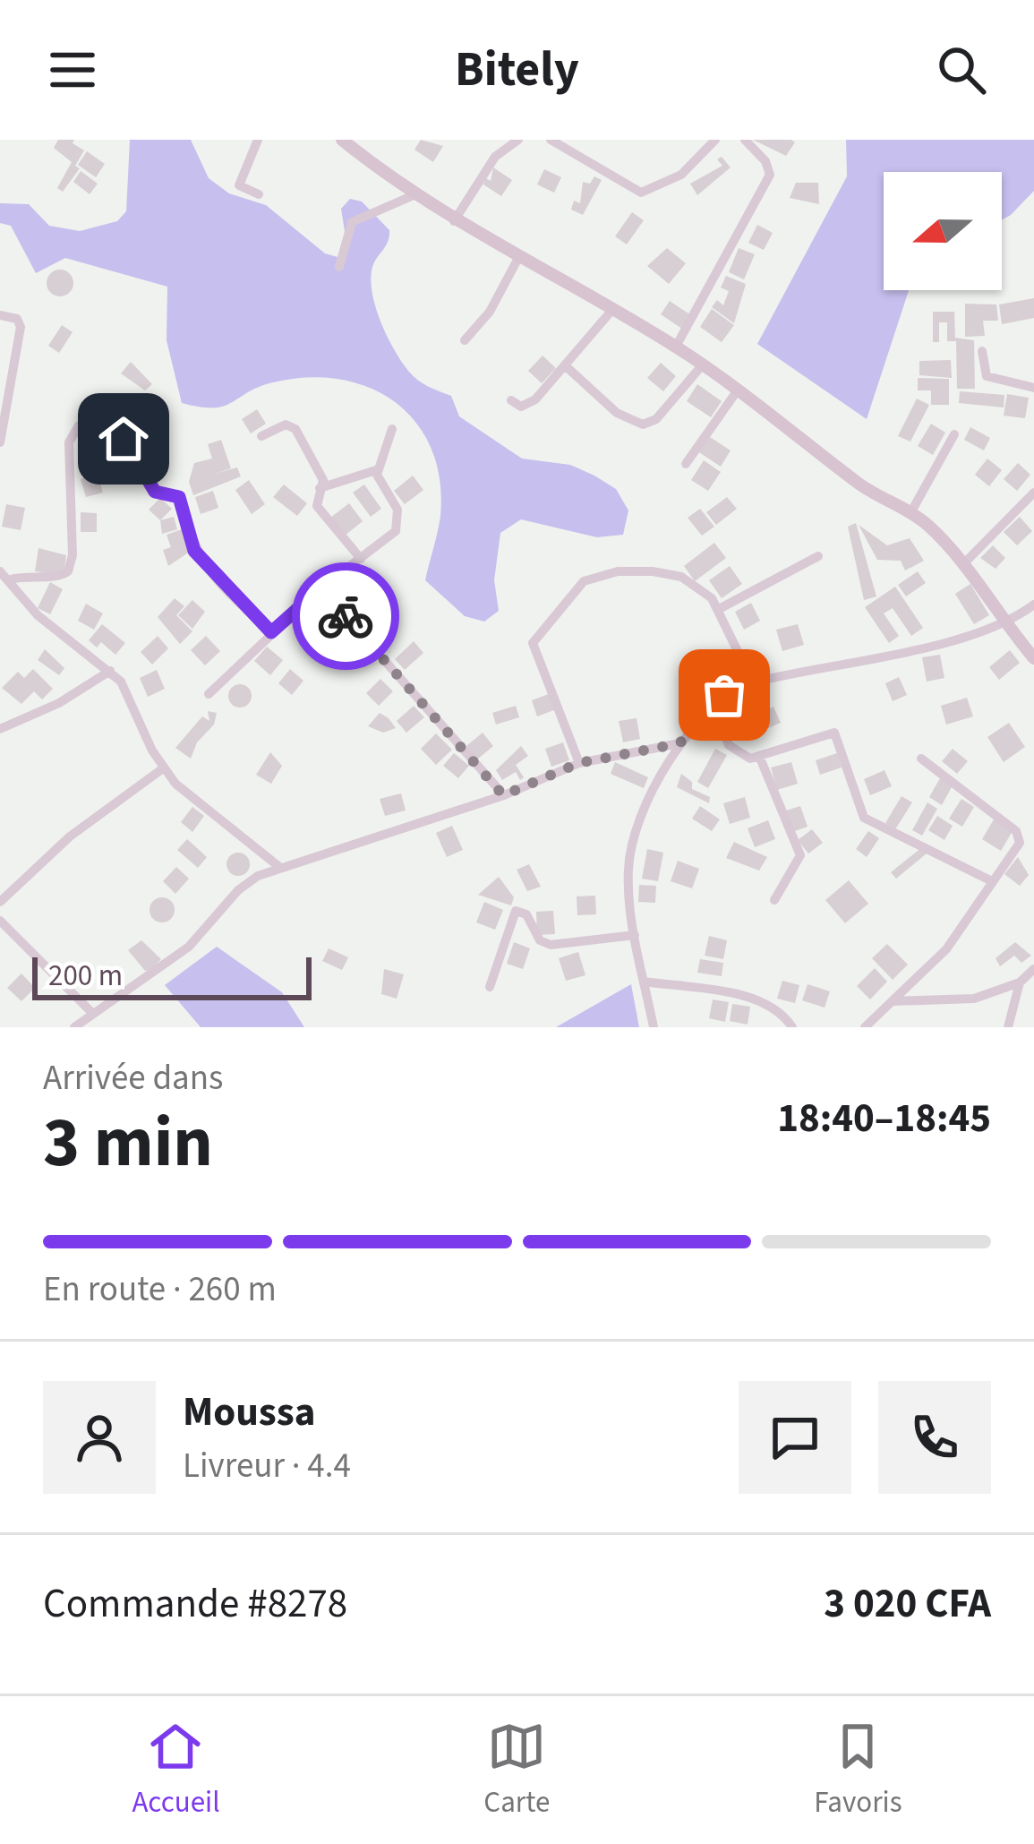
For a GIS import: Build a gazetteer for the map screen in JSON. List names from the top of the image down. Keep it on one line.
{"scale_bar":"200 m","north":"left","page":{"header":"Bitely","scale":"200 m","heading":["3 min","Arrivée dans","18:40–18:45"],"panel":["Moussa","Livreur · 4.4","Commande #8278","3 020 CFA"],"bar":"En route · 260 m","tabs":["Accueil","Carte","Favoris"]}}
